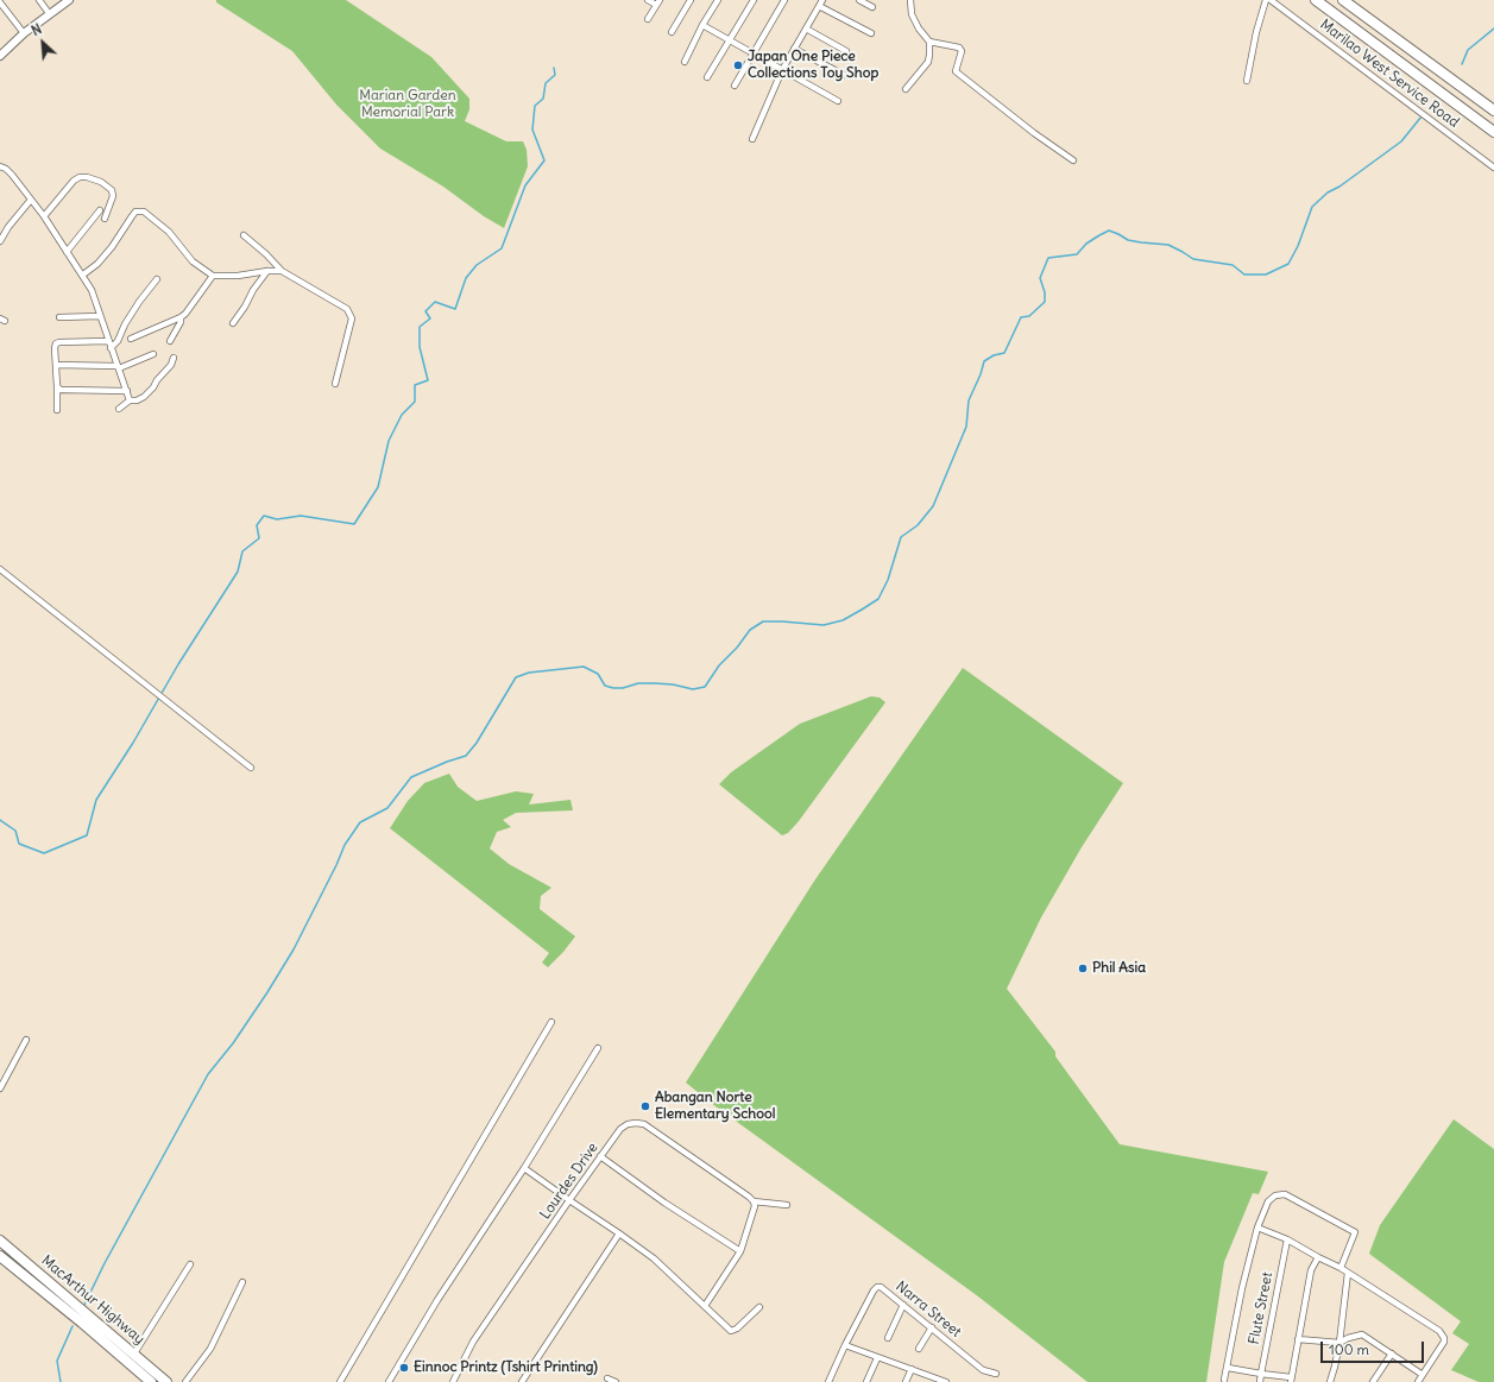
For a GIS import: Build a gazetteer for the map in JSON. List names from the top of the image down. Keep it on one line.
{"streets":{"highway":["MacArthur Highway"],"street":["Marilao West Service Road","Lourdes Drive","Flute Street","Narra Street"]},"parks":["Marian Garden Memorial Park"],"places":["Japan One Piece Collections Toy Shop","Phil Asia","Abangan Norte Elementary School","Einnoc Printz (Tshirt Printing)"],"scale_bar":"100 m","north":"top left"}
